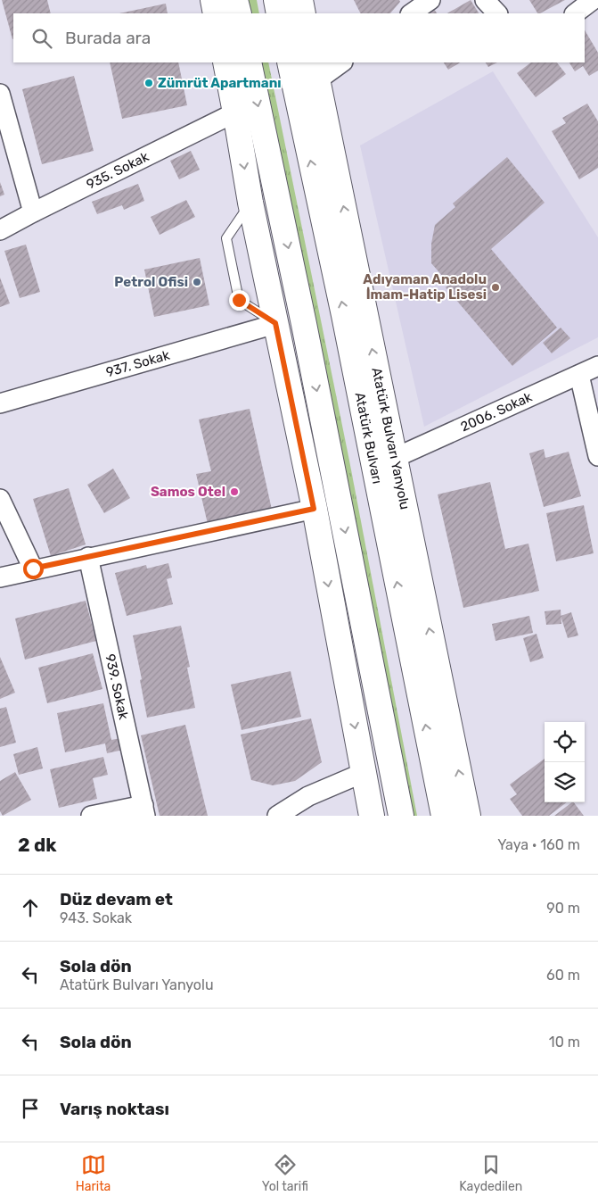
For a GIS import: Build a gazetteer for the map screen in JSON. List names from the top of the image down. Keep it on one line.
{"streets":{"main road":["Atatürk Bulvarı","Atatürk Bulvarı Yanyolu"],"street":["935. Sokak","937. Sokak","2006. Sokak","939. Sokak"]},"crossings":[["2006. Sokak","Atatürk Bulvarı Yanyolu"]],"places":["Zümrüt Apartmanı","Petrol Ofisi","Adıyaman Anadolu İmam-Hatip Lisesi","Samos Otel"],"page":{"search":"Burada ara","heading":["2 dk","Yaya · 160 m"],"list":[["Düz devam et","943. Sokak","90 m"],["Sola dön","Atatürk Bulvarı Yanyolu","60 m"],["Sola dön","10 m"],"Varış noktası"],"nav":["Harita","Yol tarifi","Kaydedilen"]}}
